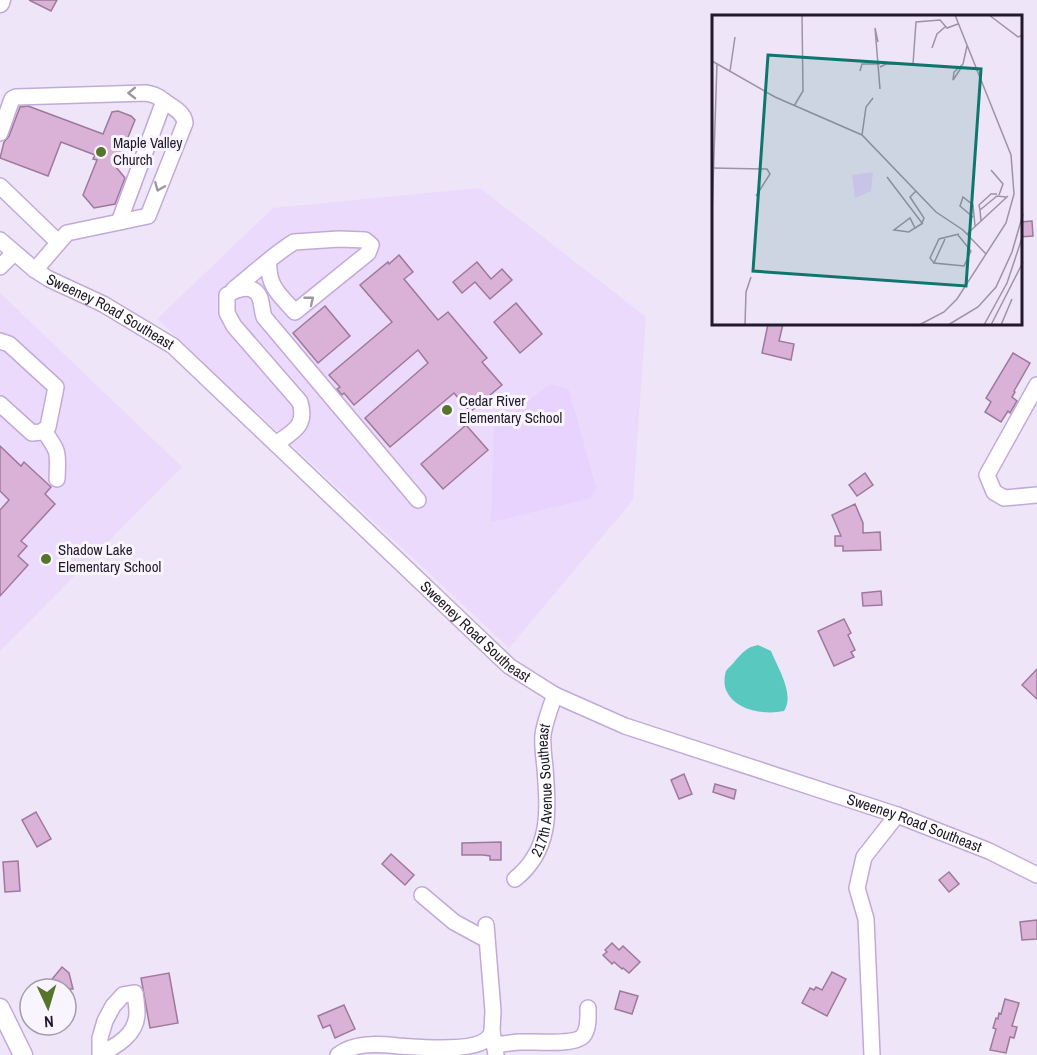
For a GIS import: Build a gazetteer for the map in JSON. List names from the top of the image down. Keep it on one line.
{"streets":{"street":["Sweeney Road Southeast","217th Avenue Southeast"]},"crossings":[["Sweeney Road Southeast","217th Avenue Southeast"]],"places":["Maple Valley Church","Cedar River Elementary School","Shadow Lake Elementary School"],"north":"bottom"}
